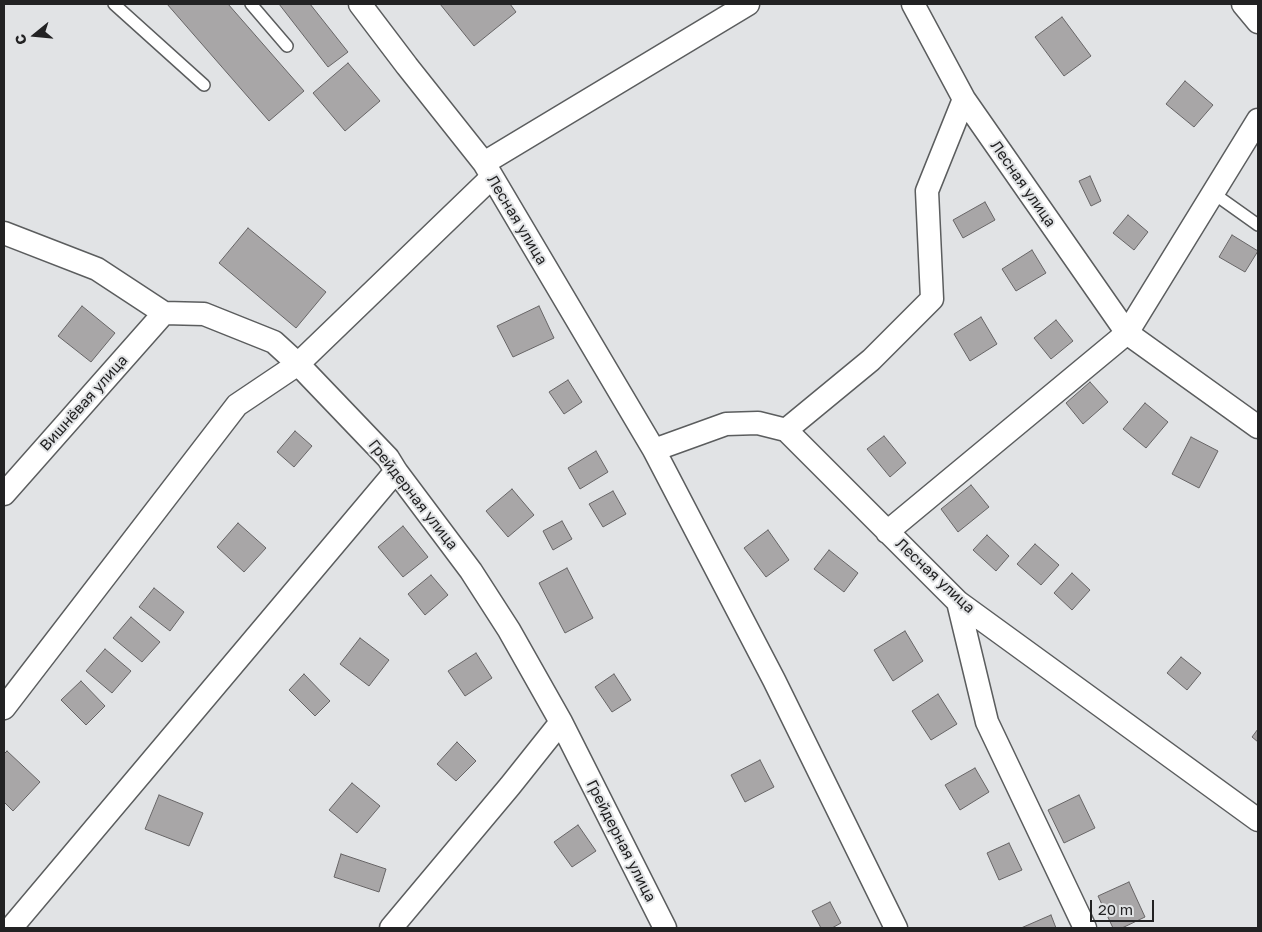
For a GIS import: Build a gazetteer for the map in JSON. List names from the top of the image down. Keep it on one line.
{"streets":{"street":["Лесная улица","Вишнёвая улица","Грейдерная улица"]},"crossings":[["Вишнёвая улица","Грейдерная улица"]],"scale_bar":"20 m","north":"left"}
